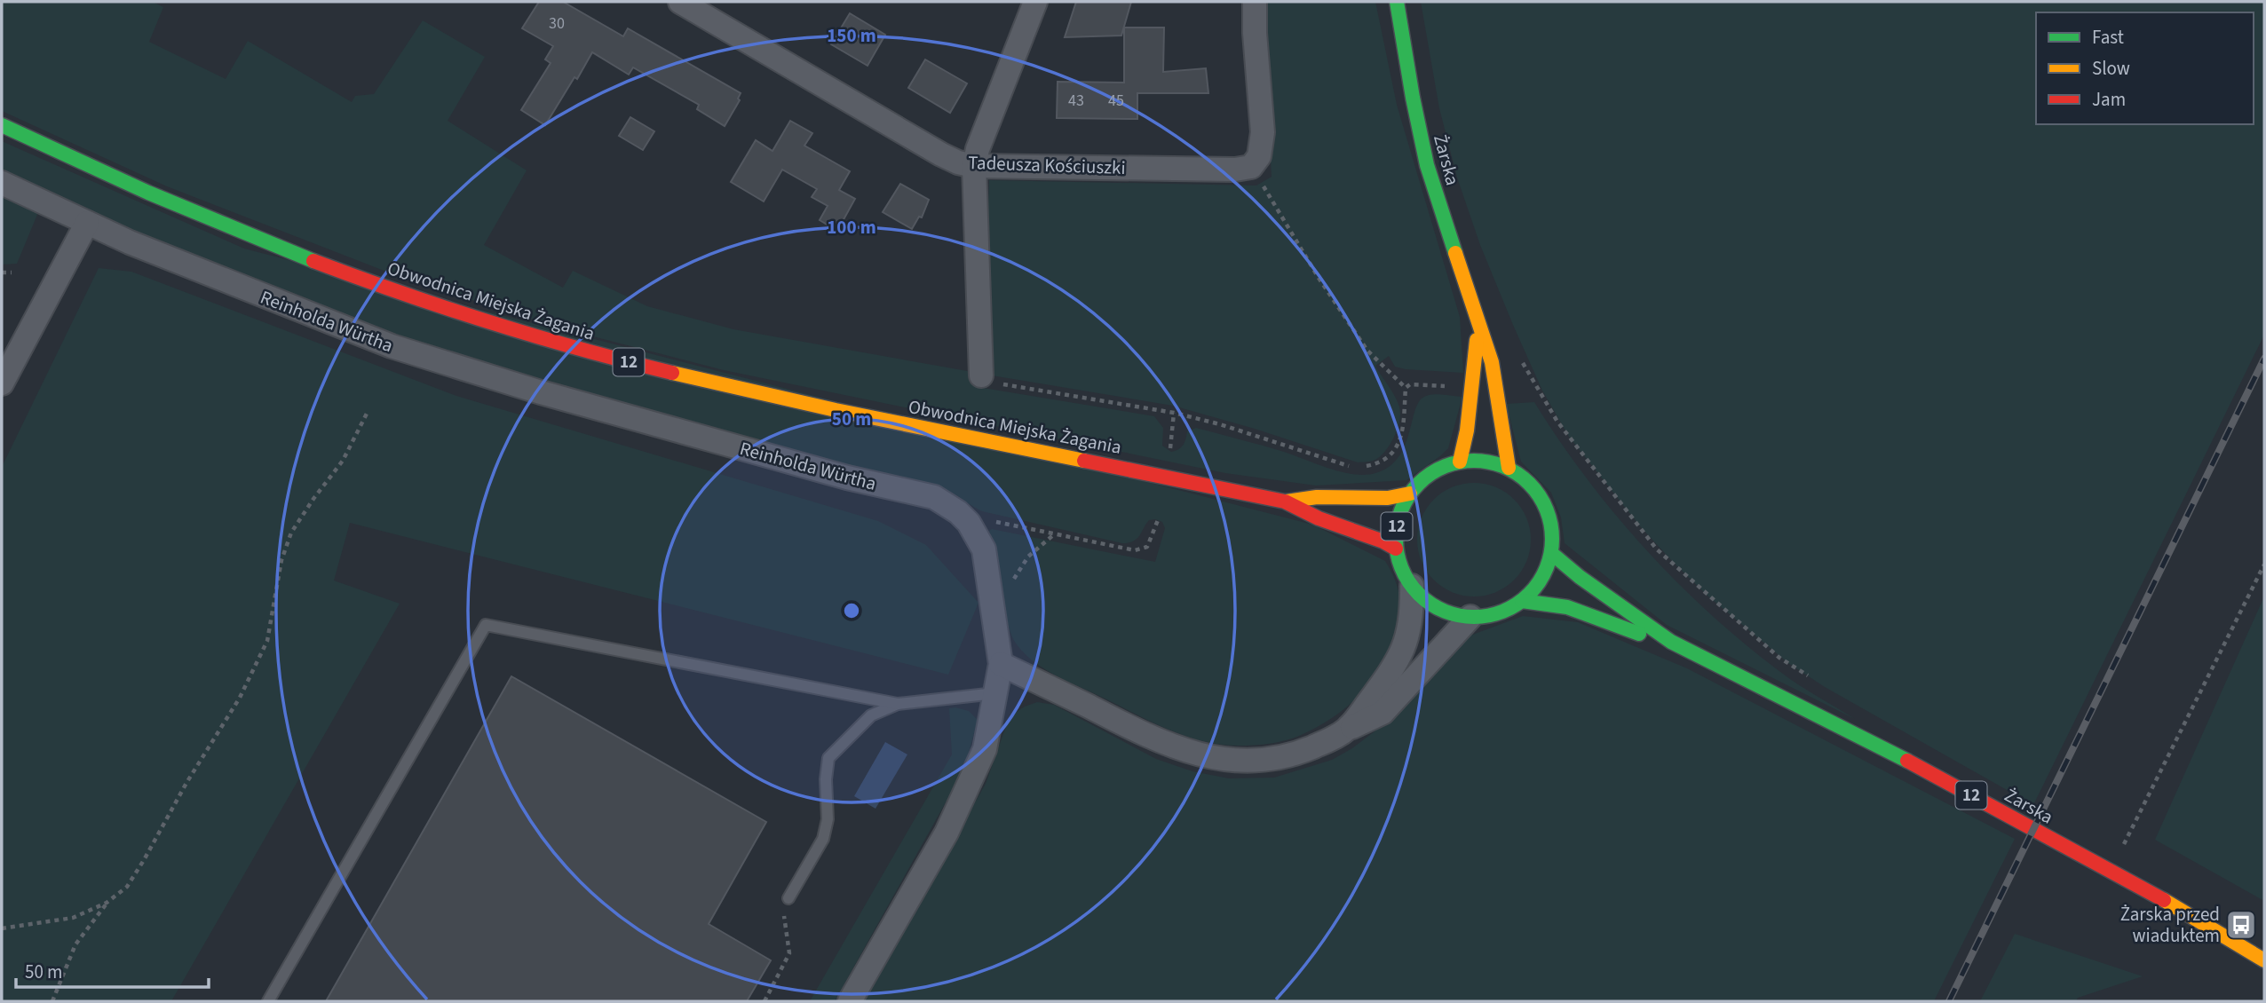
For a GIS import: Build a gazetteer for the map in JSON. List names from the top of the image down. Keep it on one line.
{"streets":{"main road":["Żarska","Obwodnica Miejska Żagania","12"],"street":["Tadeusza Kościuszki","Reinholda Würtha"]},"crossings":[["Żarska","Obwodnica Miejska Żagania"],["Żarska","12"],["Obwodnica Miejska Żagania","12"]],"places":{"bus stop":["Żarska przed wiaduktem"]},"house_numbers":["30","43","45"],"legend":["Fast","Slow","Jam"],"scale_bar":"50 m","rings":["150 m","100 m","50 m"]}
